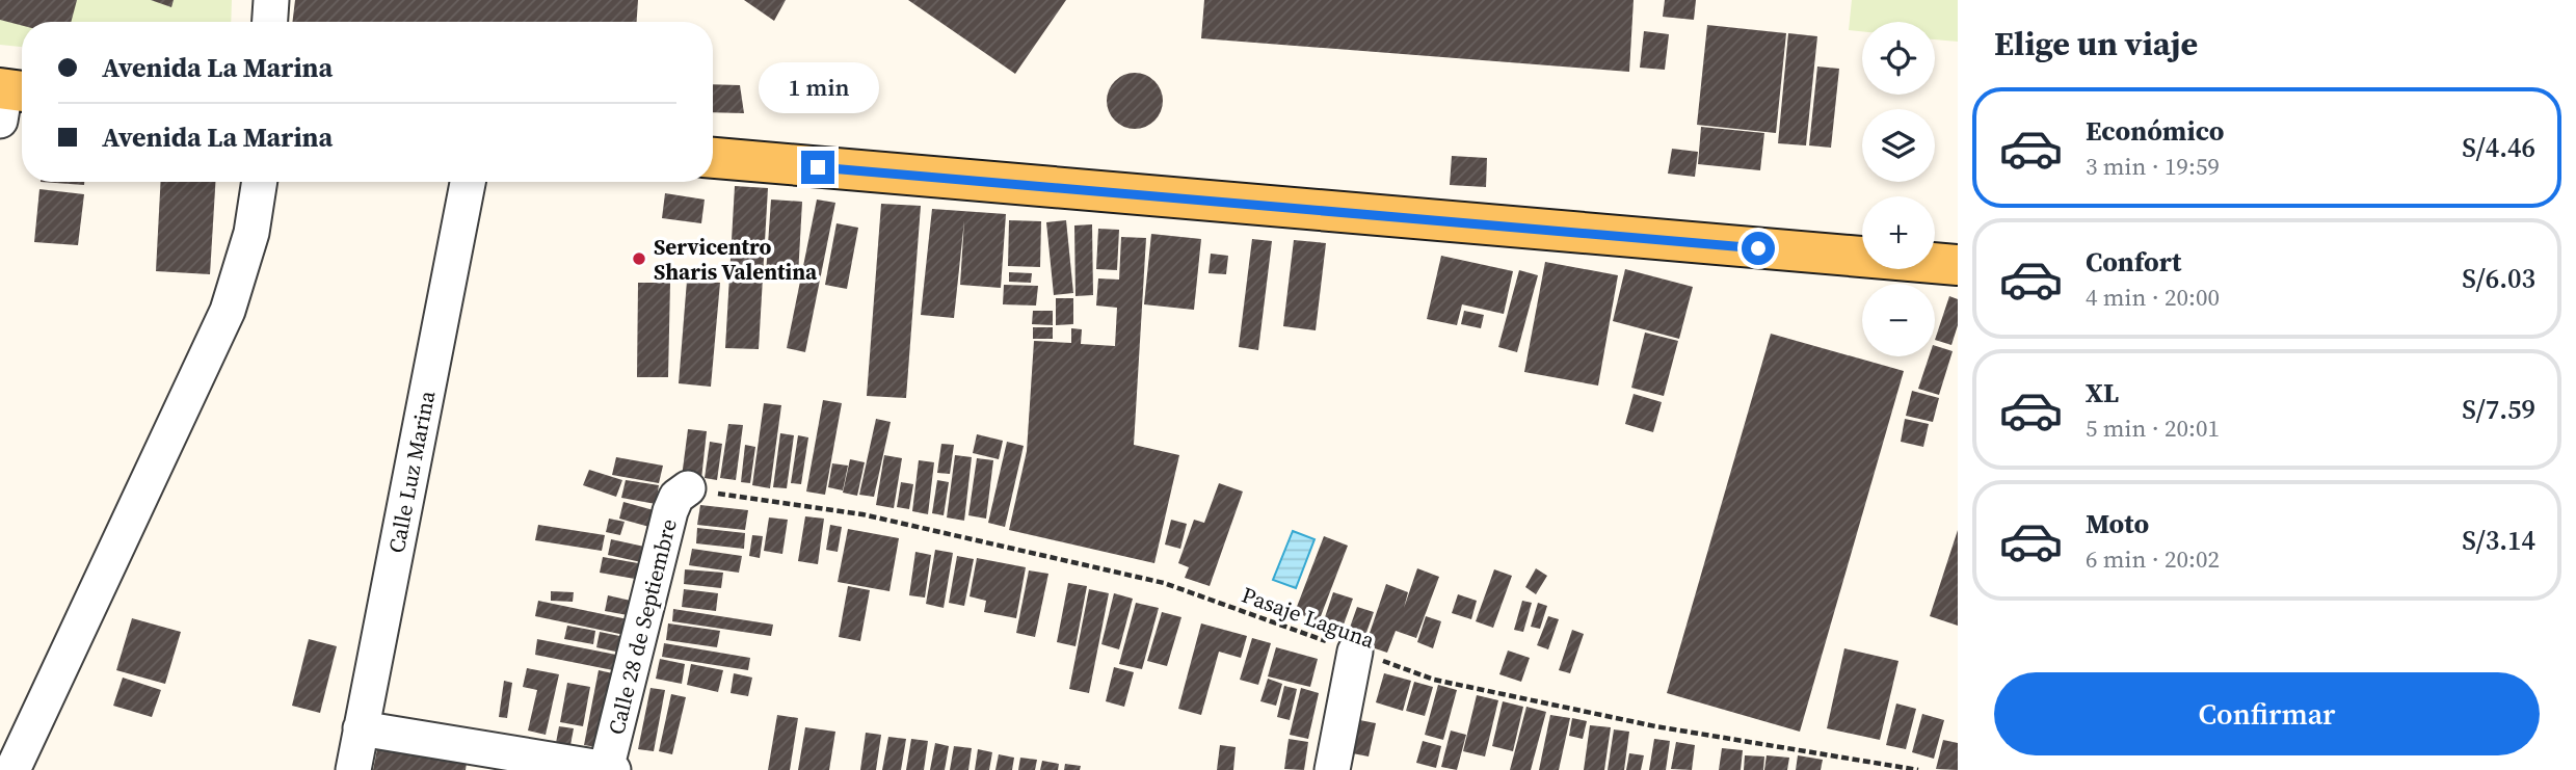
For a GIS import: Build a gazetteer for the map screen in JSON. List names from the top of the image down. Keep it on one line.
{"streets":{"street":["Calle Luz Marina","Calle 28 de Septiembre"],"path":["Pasaje Laguna"]},"crossings":[["Pasaje Laguna","Calle 28 de Septiembre"]],"places":["Servicentro Sharis Valentina"],"page":{"heading":"Elige un viaje","map_buttons":["+","−"],"banner":["Avenida La Marina","Avenida La Marina"],"bubble":"1 min","list":[{"name":"Económico","note":"3 min · 19:59","value":"S/4.46"},{"name":"Confort","note":"4 min · 20:00","value":"S/6.03"},{"name":"XL","note":"5 min · 20:01","value":"S/7.59"},{"name":"Moto","note":"6 min · 20:02","value":"S/3.14"}],"buttons":"Confirmar"}}
